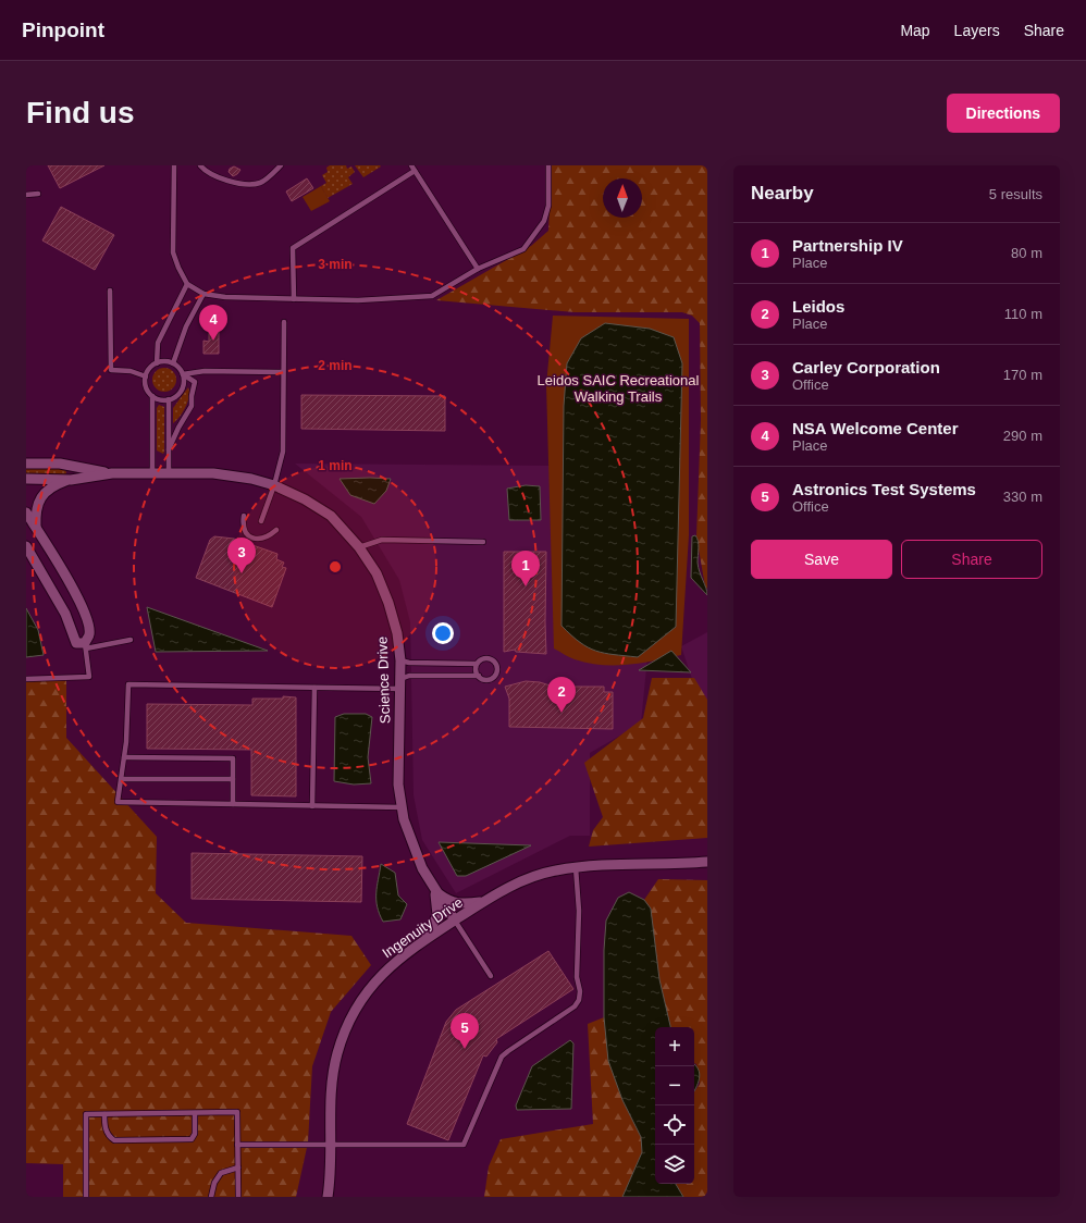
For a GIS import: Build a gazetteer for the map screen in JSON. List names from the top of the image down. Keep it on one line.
{"streets":{"street":["Science Drive","Ingenuity Drive"]},"crossings":[["Science Drive","Ingenuity Drive"]],"parks":["Leidos SAIC Recreational Walking Trails"],"north":"top","page":{"header":"Pinpoint","nav":["Map","Layers","Share"],"buttons":["Directions",["Save","Share"]],"title":"Find us","heading":["Nearby","5 results"],"list":[{"mark":"1","name":"Partnership IV","note":"Place","value":"80 m"},{"mark":"2","name":"Leidos","note":"Place","value":"110 m"},{"mark":"3","name":"Carley Corporation","note":"Office","value":"170 m"},{"mark":"4","name":"NSA Welcome Center","note":"Place","value":"290 m"},{"mark":"5","name":"Astronics Test Systems","note":"Office","value":"330 m"}],"pins":["4","3","1","2","5"],"map_buttons":["+","−"]},"rings":["3 min","2 min","1 min"]}
